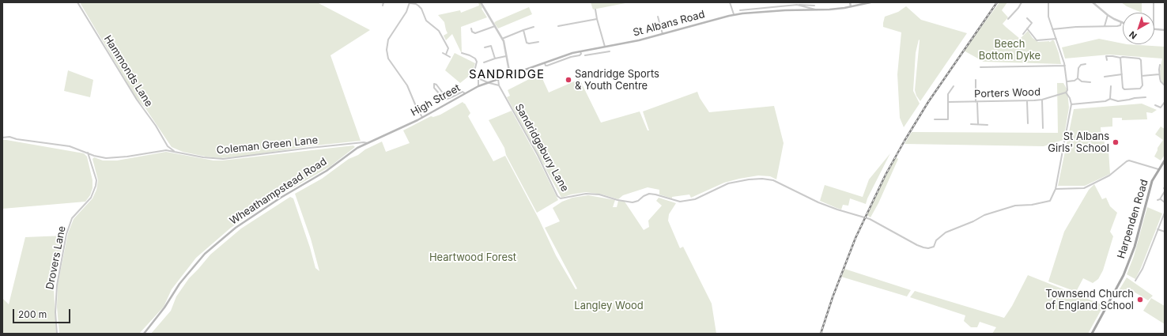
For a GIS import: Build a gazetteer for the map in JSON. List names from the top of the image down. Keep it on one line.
{"streets":{"main road":["St Albans Road","High Street","Wheathampstead Road","Harpenden Road"],"street":["Hammonds Lane","Porters Wood","Coleman Green Lane","Sandridgebury Lane","Drovers Lane"]},"crossings":[["St Albans Road","High Street"],["Hammonds Lane","Coleman Green Lane"],["High Street","Coleman Green Lane"],["High Street","Sandridgebury Lane"],["High Street","Wheathampstead Road"],["Coleman Green Lane","Wheathampstead Road"],["Coleman Green Lane","Drovers Lane"]],"districts":["SANDRIDGE"],"parks":["Beech Bottom Dyke","Heartwood Forest","Langley Wood"],"places":["Sandridge Sports & Youth Centre","St Albans Girls' School","Townsend Church of England School"],"scale_bar":"200 m","north":"bottom left"}
